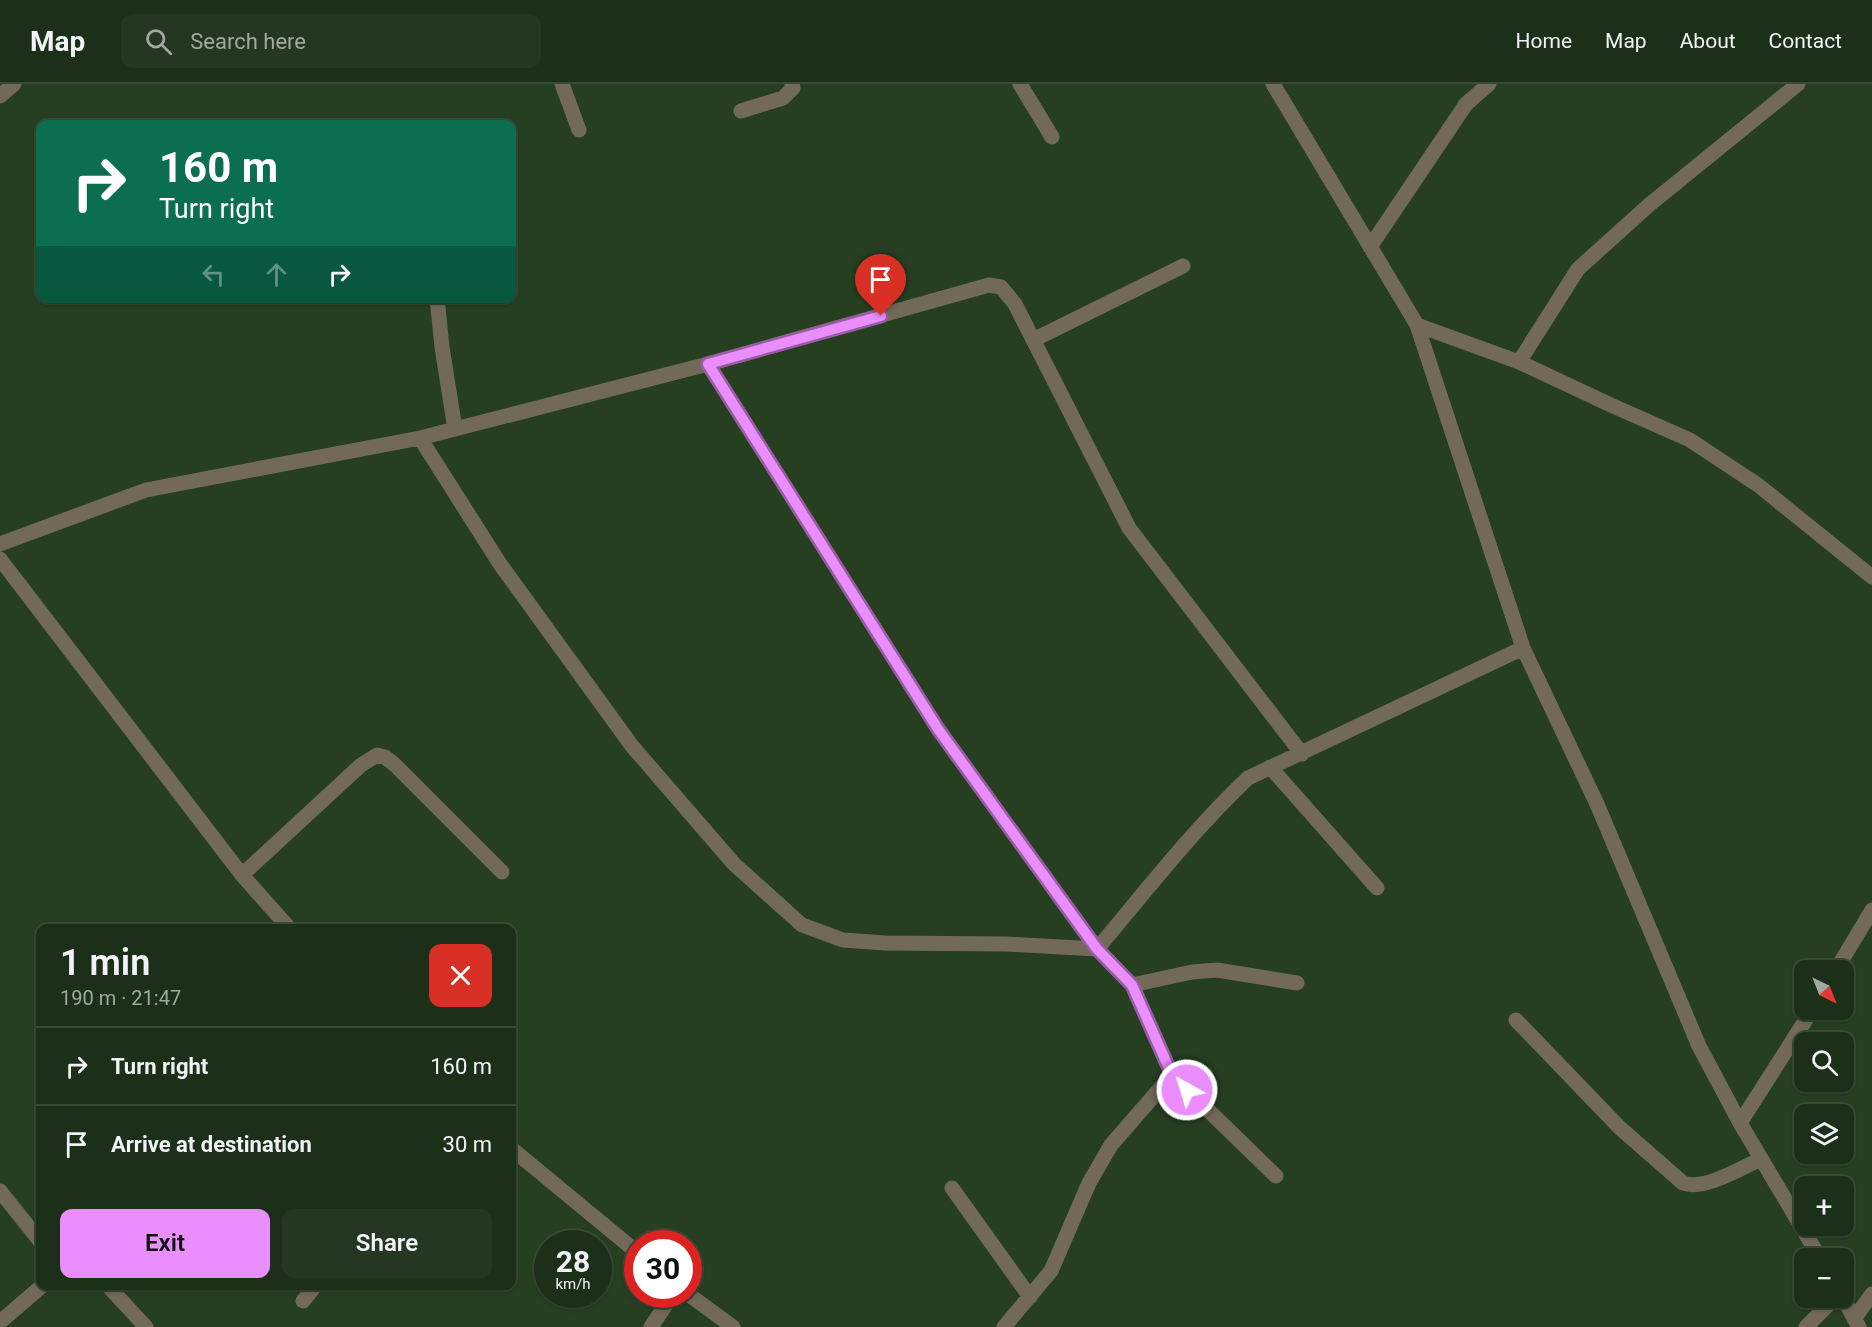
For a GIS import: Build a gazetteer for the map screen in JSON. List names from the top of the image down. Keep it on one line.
{"north":"bottom right","page":{"header":"Map","search":"Search here","nav":["Home","Map","About","Contact"],"turn":["160 m","Turn right"],"heading":["1 min","190 m · 21:47"],"map_buttons":["+","−"],"list":[{"name":"Turn right","value":"160 m"},{"name":"Arrive at destination","value":"30 m"}],"buttons":["Exit","Share"],"speed":"28 km/h","limit":"30"}}
